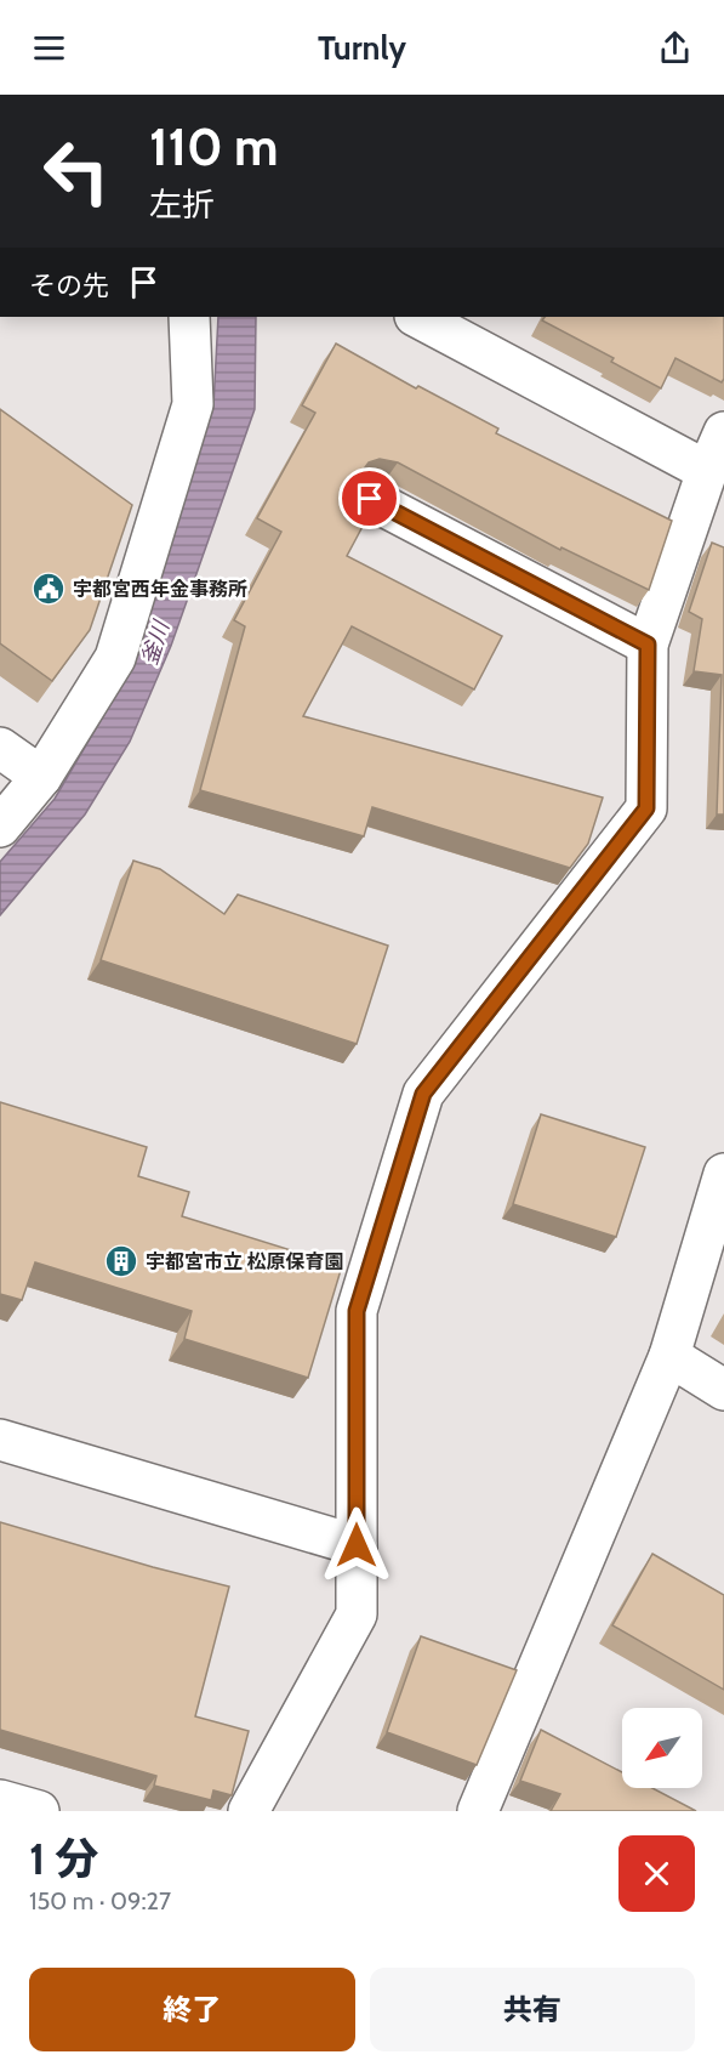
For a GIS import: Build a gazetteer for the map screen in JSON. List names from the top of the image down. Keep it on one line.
{"water":["釜川"],"places":{"public building":["宇都宮西年金事務所"],"building":["宇都宮市立 松原保育園"]},"north":"bottom left","page":{"header":"Turnly","turn":["110 m","左折"],"then":"その先","heading":["1 分","150 m · 09:27"],"buttons":["終了","共有"]}}
